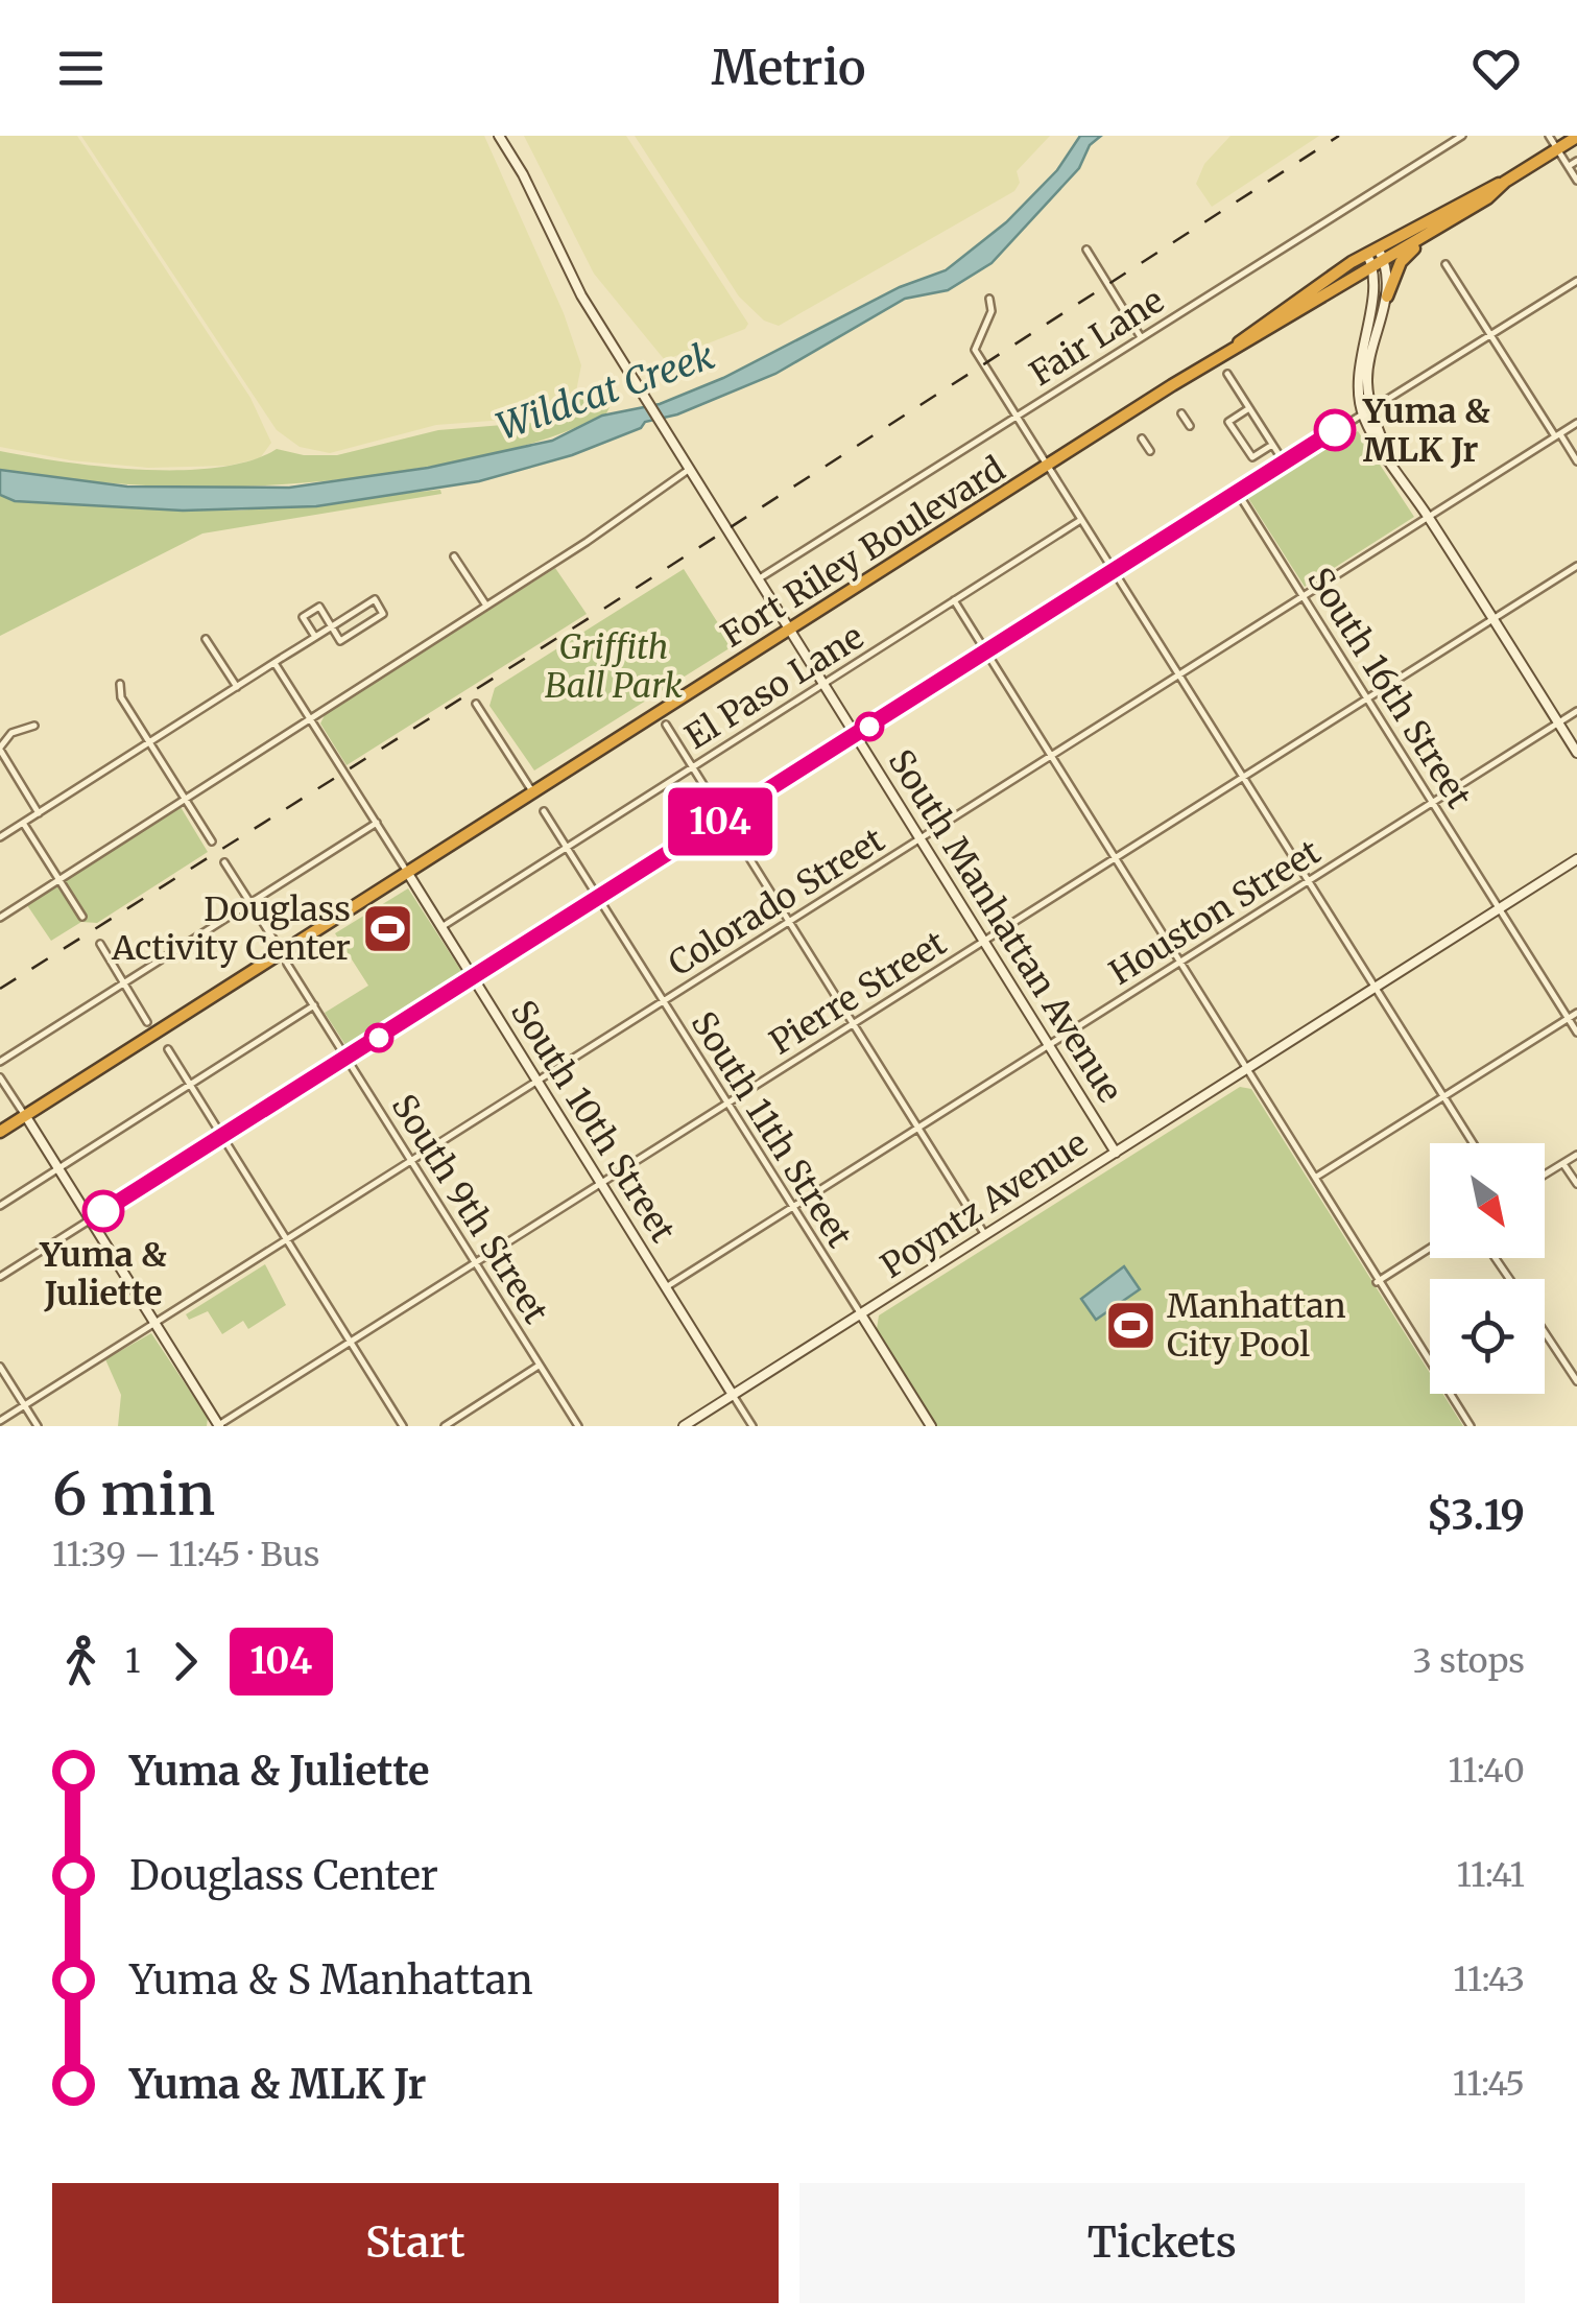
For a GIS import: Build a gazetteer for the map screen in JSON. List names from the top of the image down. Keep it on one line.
{"streets":{"highway":["Fort Riley Boulevard"],"street":["Fair Lane","El Paso Lane","South 16th Street","Colorado Street","Houston Street","South Manhattan Avenue","Pierre Street","South 10th Street","South 11th Street","Poyntz Avenue","South 9th Street"]},"crossings":[["Fair Lane","South Manhattan Avenue"],["Fort Riley Boulevard","South Manhattan Avenue"],["Fort Riley Boulevard","South 10th Street"],["El Paso Lane","South Manhattan Avenue"],["El Paso Lane","South 10th Street"],["El Paso Lane","South 11th Street"],["South 16th Street","Colorado Street"],["South 16th Street","Houston Street"],["South 16th Street","Pierre Street"],["South 16th Street","Poyntz Avenue"],["Colorado Street","South Manhattan Avenue"],["Colorado Street","South 10th Street"],["Colorado Street","South 11th Street"],["Colorado Street","South 9th Street"],["Houston Street","South Manhattan Avenue"],["Houston Street","South 10th Street"],["Houston Street","South 11th Street"],["South Manhattan Avenue","Pierre Street"],["South Manhattan Avenue","Poyntz Avenue"],["Pierre Street","South 10th Street"],["Pierre Street","South 11th Street"],["Pierre Street","South 9th Street"],["South 10th Street","Poyntz Avenue"],["South 11th Street","Poyntz Avenue"]],"water":["Wildcat Creek"],"parks":["Griffith Ball Park"],"places":{"other":["Yuma & MLK Jr","Yuma & Juliette"],"sports":["Douglass Activity Center","Manhattan City Pool"]},"lines":["bus line 104"],"north":"bottom right","page":{"header":"Metrio","on_map":"104","heading":["6 min","11:39 – 11:45 · Bus","$3.19"],"legs":["1","104","3 stops"],"list":[{"name":"Yuma & Juliette","value":"11:40"},{"name":"Douglass Center","value":"11:41"},{"name":"Yuma & S Manhattan","value":"11:43"},{"name":"Yuma & MLK Jr","value":"11:45"}],"buttons":["Start","Tickets"]}}
